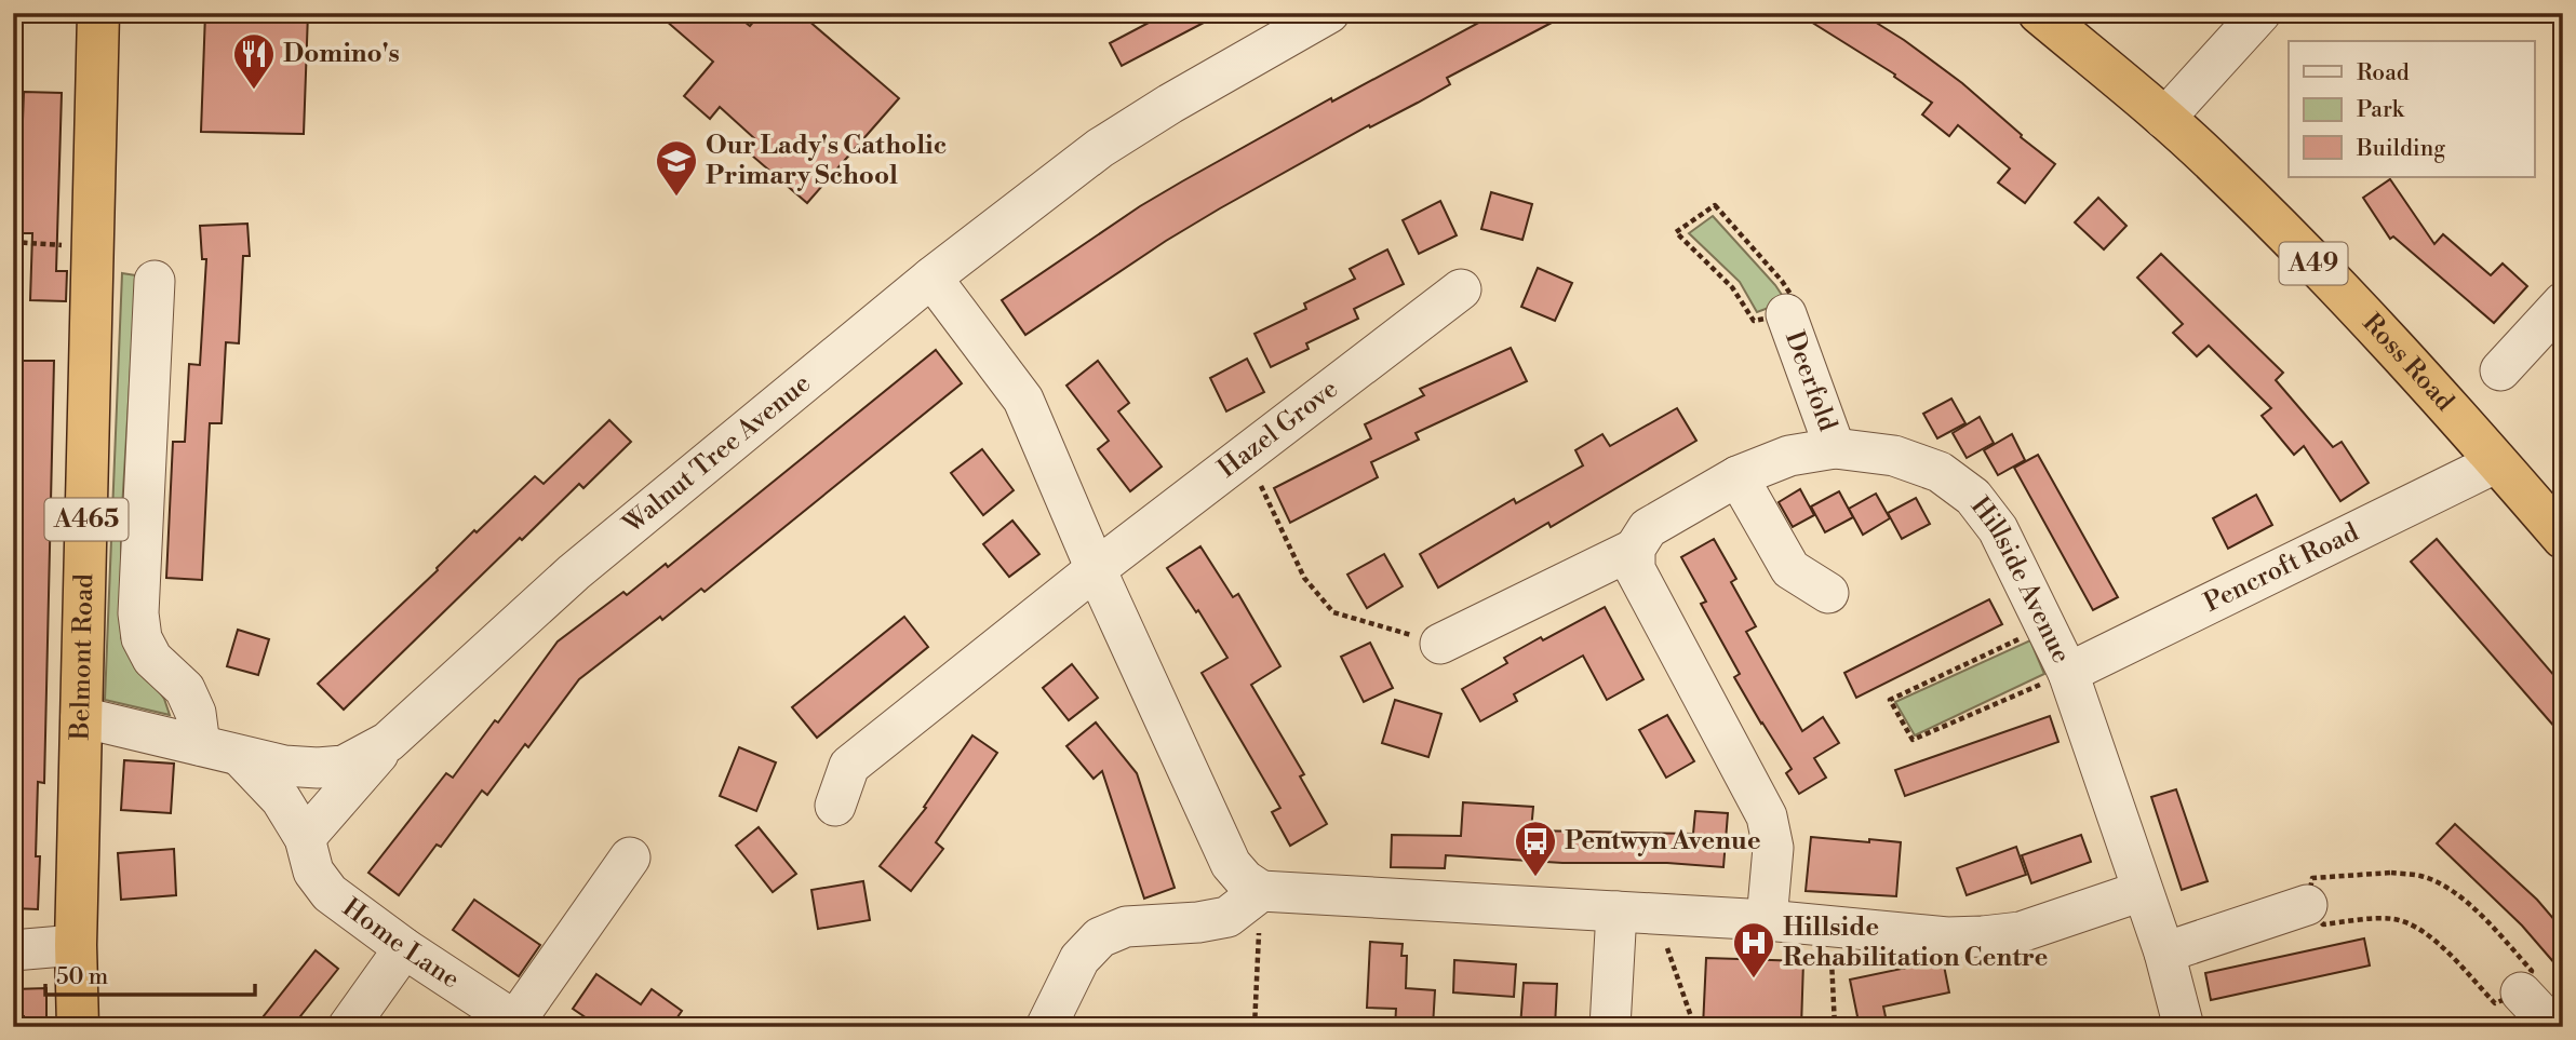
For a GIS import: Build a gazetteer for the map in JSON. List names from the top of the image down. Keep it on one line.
{"streets":{"highway":["A49","Ross Road","A465","Belmont Road"],"street":["Deerfold","Hazel Grove","Walnut Tree Avenue","Pencroft Road","Hillside Avenue","Home Lane"]},"crossings":[["Ross Road","Pencroft Road"],["Deerfold","Hillside Avenue"],["Walnut Tree Avenue","Belmont Road"],["Walnut Tree Avenue","Home Lane"],["Pencroft Road","Hillside Avenue"]],"places":{"restaurant":["Domino's"],"school or university":["Our Lady's Catholic Primary School"],"bus stop":["Pentwyn Avenue"],"hospital":["Hillside Rehabilitation Centre"]},"legend":["Road","Park","Building"],"scale_bar":"50 m"}
